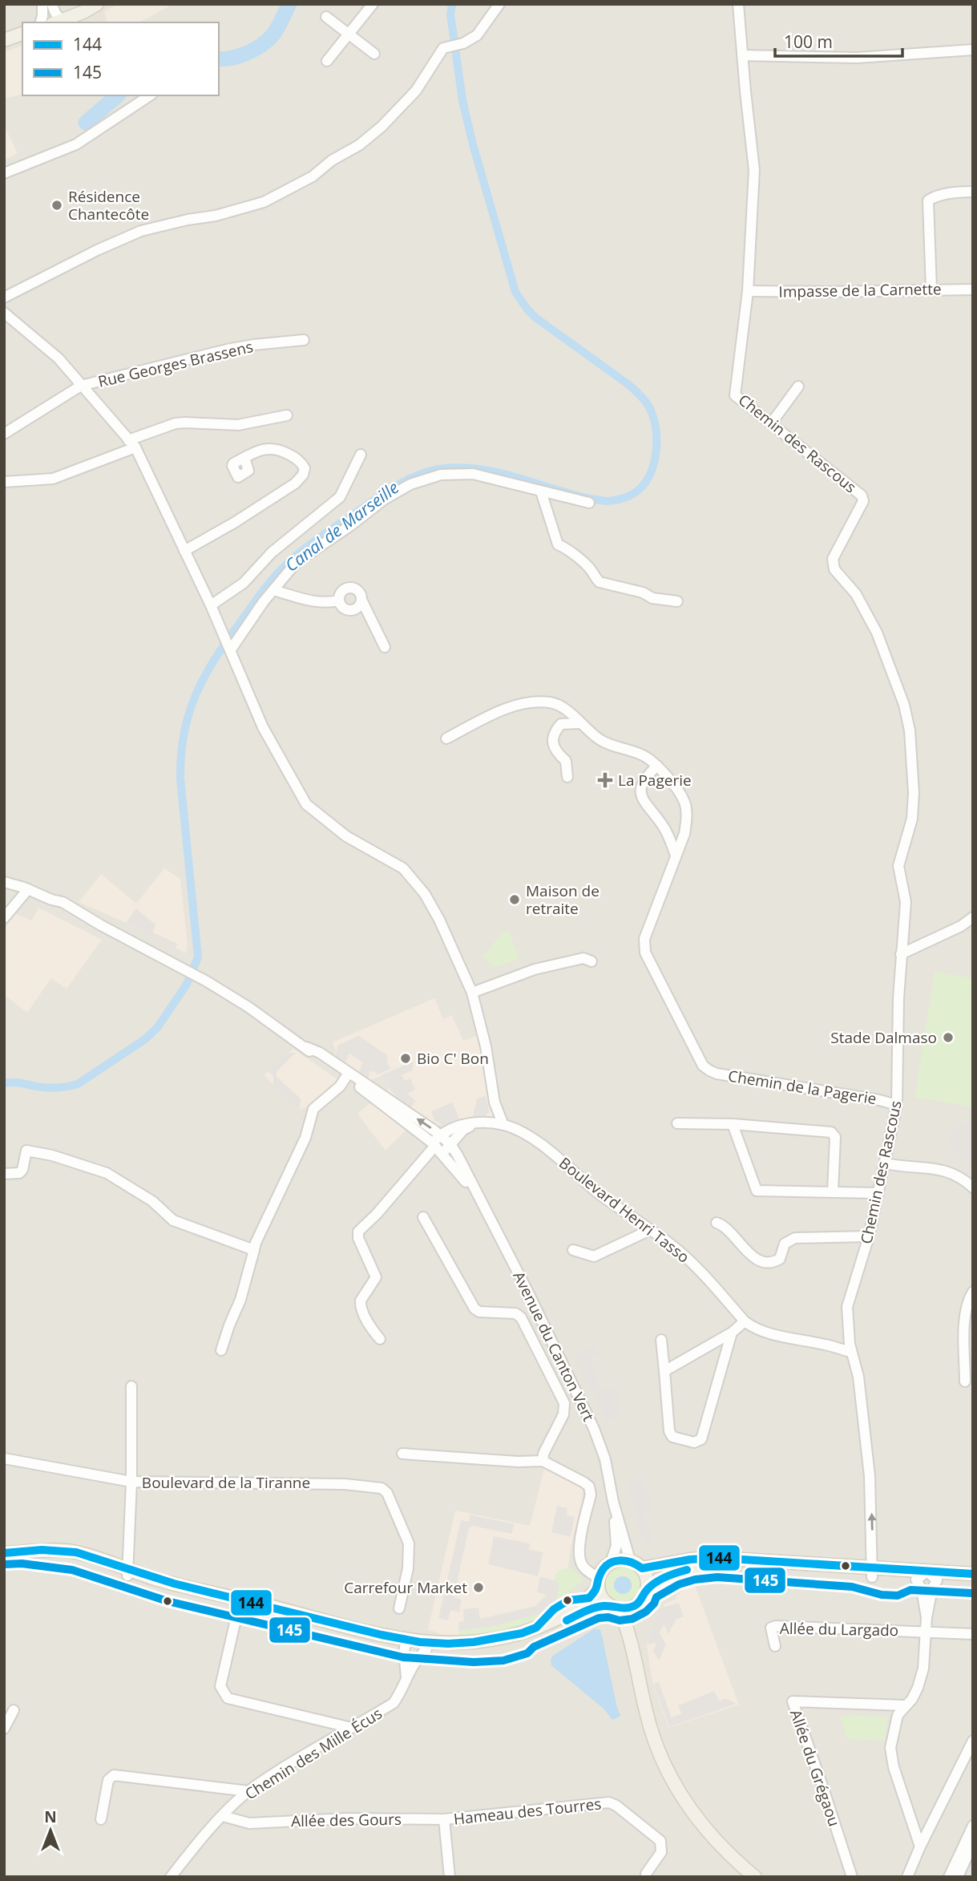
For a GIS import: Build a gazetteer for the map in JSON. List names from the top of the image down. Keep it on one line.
{"streets":{"street":["Impasse de la Carnette","Rue Georges Brassens","Chemin des Rascous","Chemin de la Pagerie","Boulevard Henri Tasso","Avenue du Canton Vert","Boulevard de la Tiranne","Allée du Largado","Chemin des Mille Écus","Allée du Grégaou","Hameau des Tourres","Allée des Gours"]},"crossings":[["Impasse de la Carnette","Chemin des Rascous"],["Chemin des Rascous","Chemin de la Pagerie"],["Chemin des Rascous","Boulevard Henri Tasso"],["Boulevard Henri Tasso","Avenue du Canton Vert"],["Chemin des Mille Écus","Allée des Gours"],["Hameau des Tourres","Allée des Gours"]],"water":["Canal de Marseille"],"places":{"other":["Résidence Chantecôte","Maison de retraite","Stade Dalmaso","Bio C' Bon","Carrefour Market"],"health":["La Pagerie"]},"lines":["transit line 144","transit line 145"],"legend":["144","145"],"scale_bar":"100 m","north":"top"}
